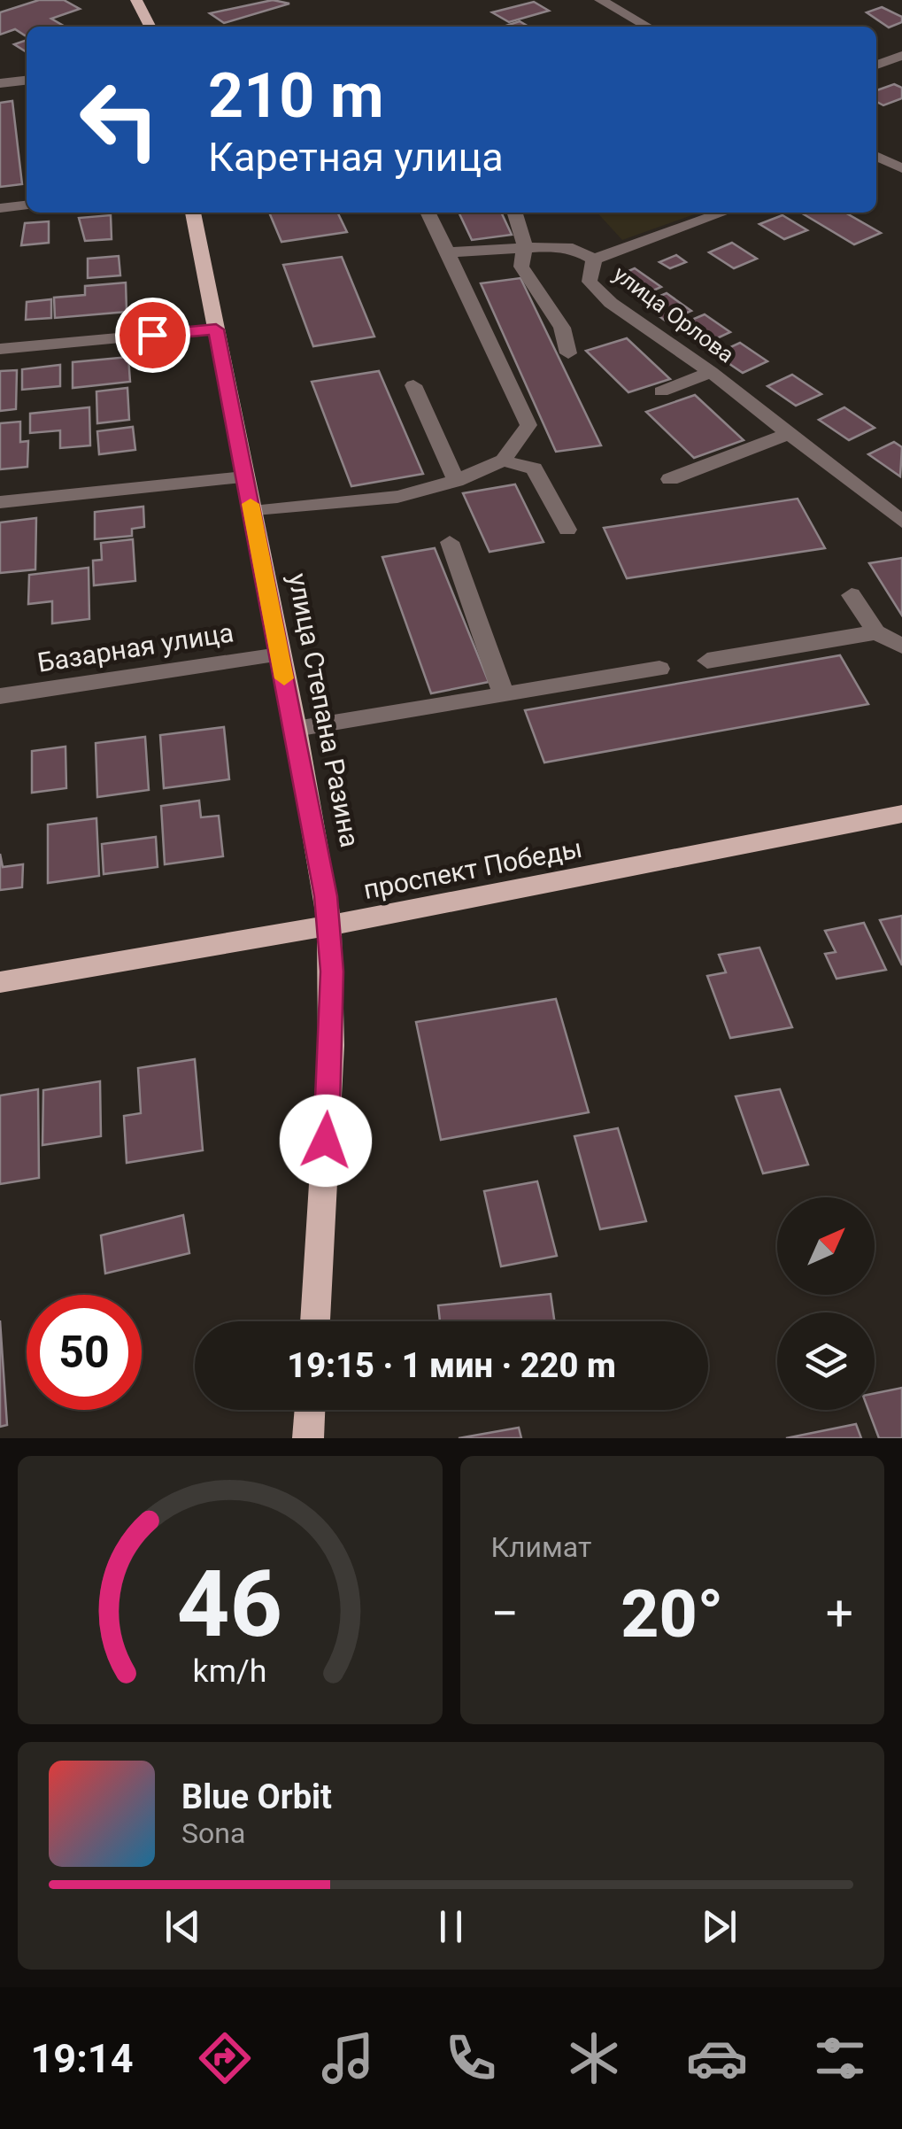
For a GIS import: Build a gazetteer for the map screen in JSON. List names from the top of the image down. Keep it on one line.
{"streets":{"main road":["улица Степана Разина","проспект Победы"],"street":["улица Орлова","Базарная улица"]},"crossings":[["Базарная улица","улица Степана Разина"],["улица Степана Разина","проспект Победы"]],"north":"top right","page":{"turn":["210 m","Каретная улица"],"limit":"50","trip":"19:15 · 1 мин · 220 m","tile":"Климат","heat":["−","20°","+"],"song":["Blue Orbit","Sona"],"tabs":"19:14","gauge":["46","km/h"]}}
